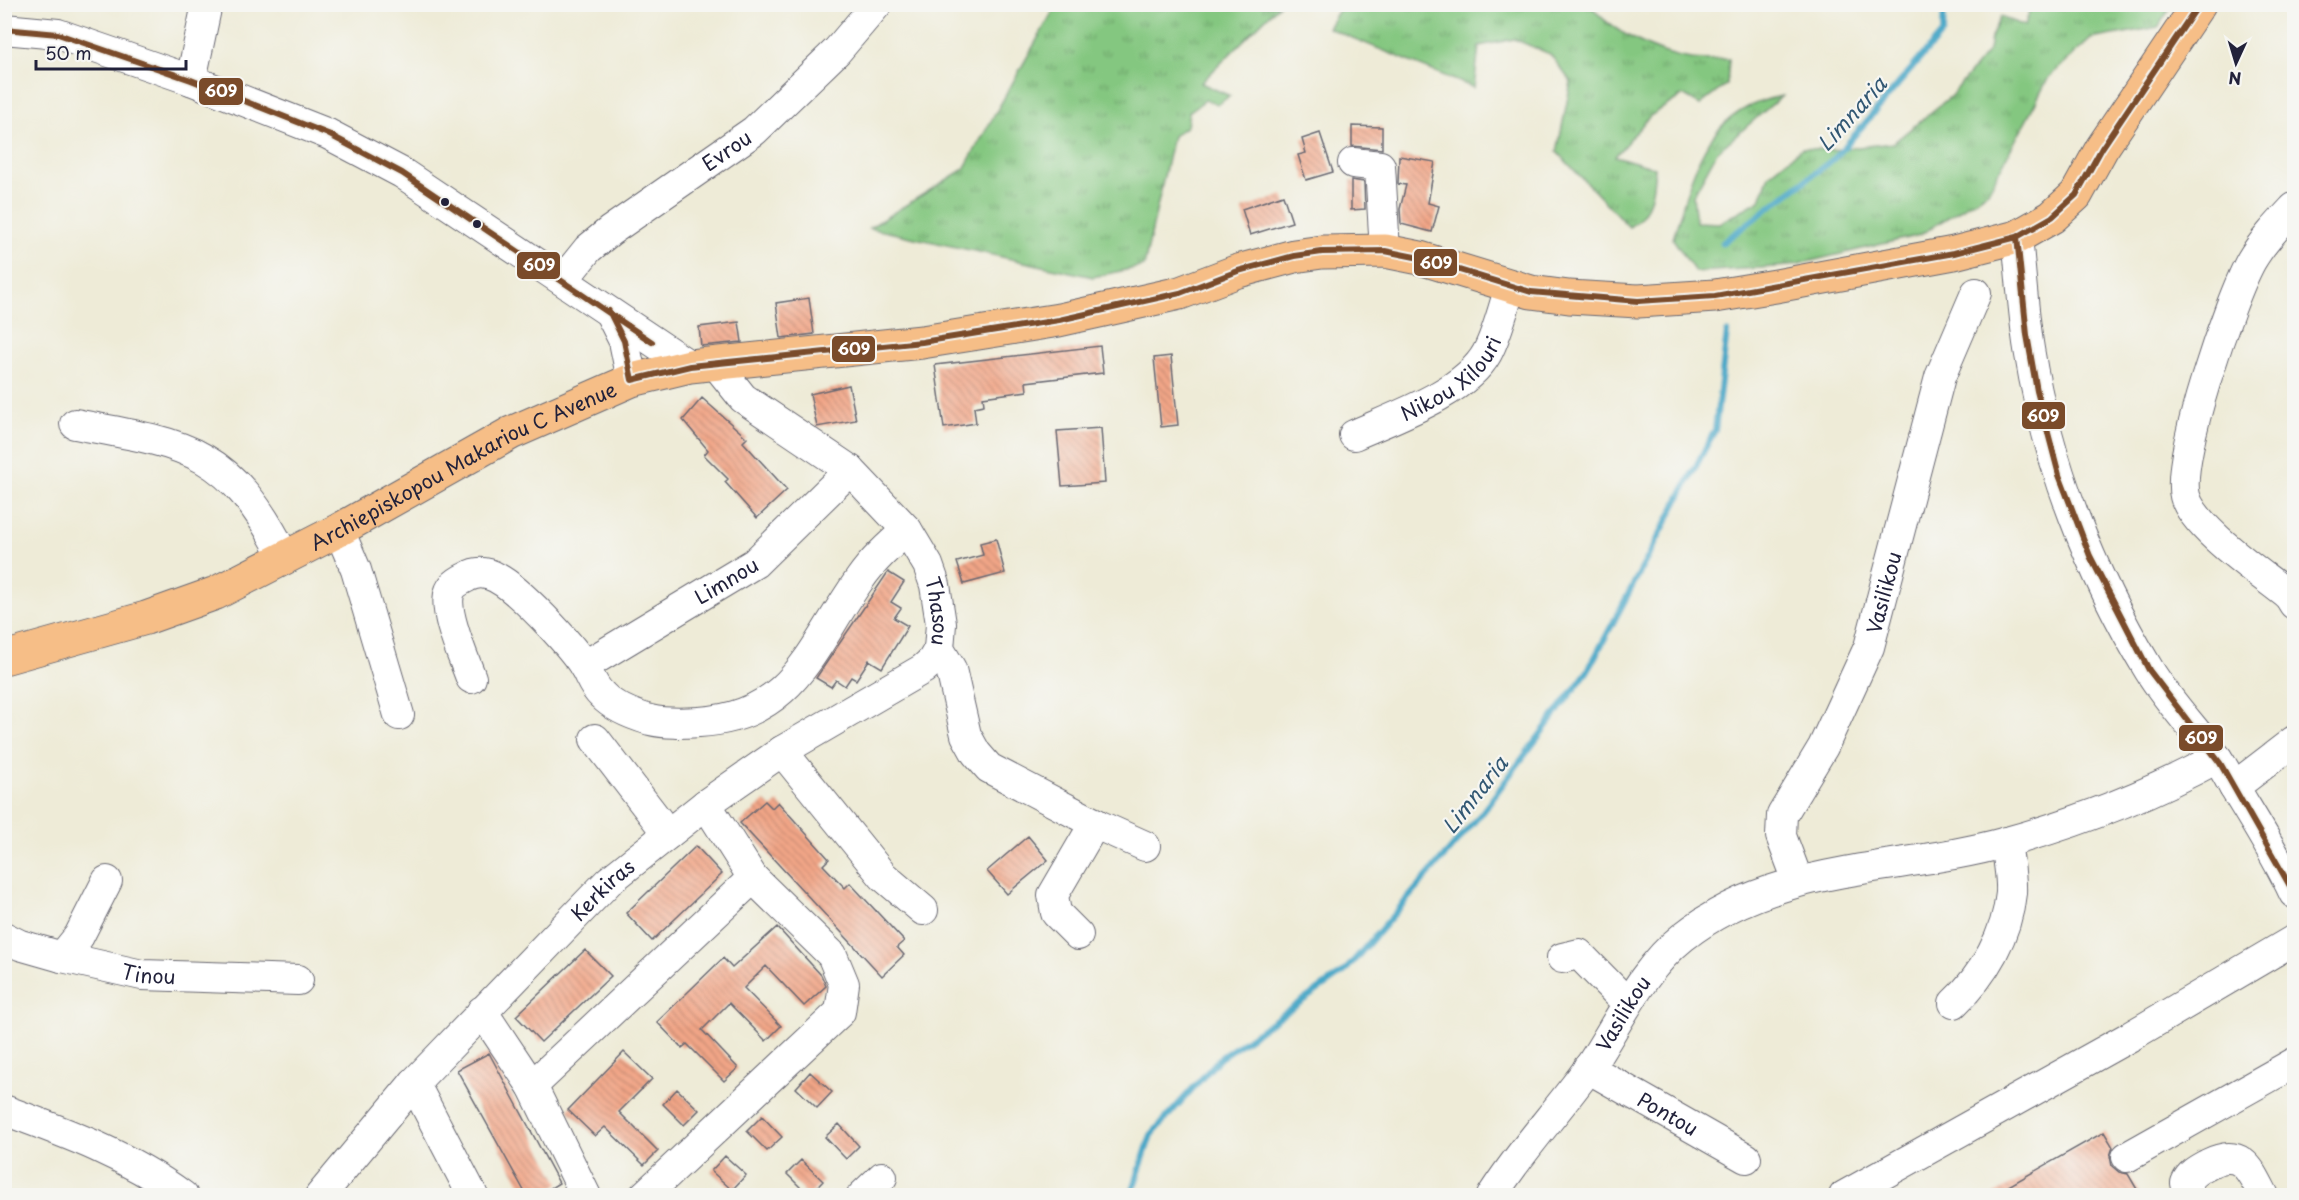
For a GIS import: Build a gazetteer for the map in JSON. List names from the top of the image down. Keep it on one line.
{"streets":{"main road":["Archiepiskopou Makariou C Avenue"],"street":["Evrou","Nikou Xilouri","Limnou","Vasilikou","Thasou","Kerkiras","Tinou","Pontou"]},"crossings":[["Evrou","Thasou"],["Nikou Xilouri","Archiepiskopou Makariou C Avenue"],["Archiepiskopou Makariou C Avenue","Thasou"],["Limnou","Thasou"],["Vasilikou","Pontou"],["Thasou","Kerkiras"]],"water":["Limnaria"],"lines":["transit line 609"],"scale_bar":"50 m","north":"bottom"}
